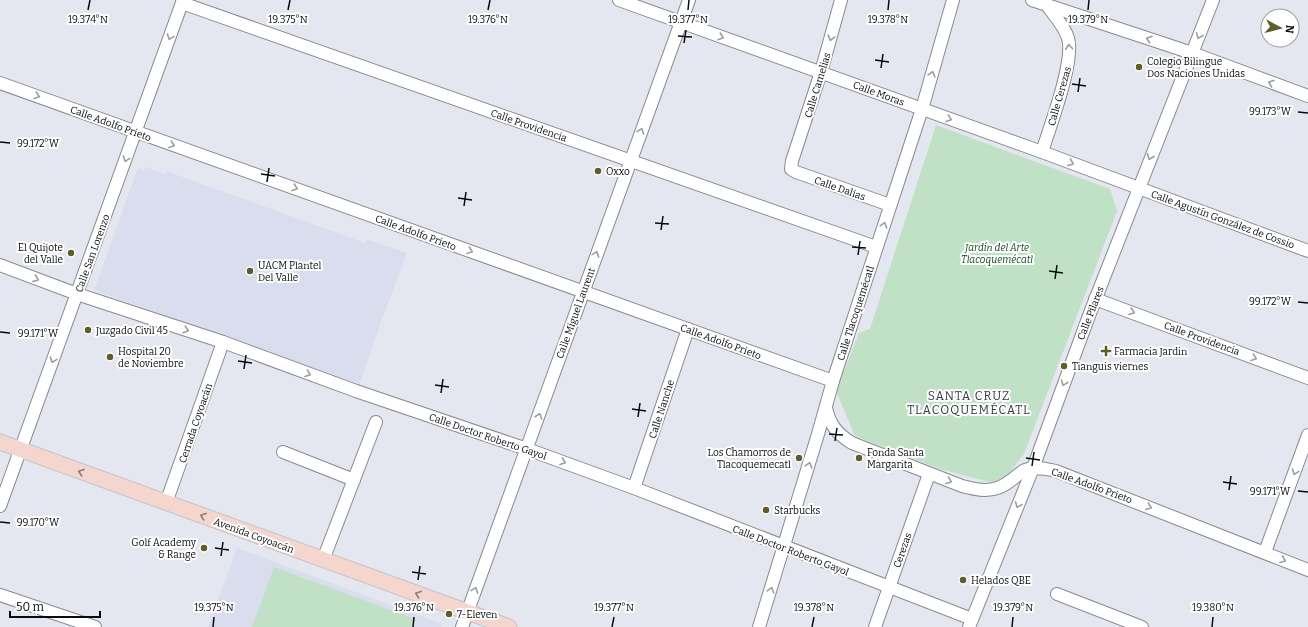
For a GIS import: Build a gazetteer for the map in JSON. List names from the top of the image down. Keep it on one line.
{"streets":{"main road":["Avenida Coyoacán"],"street":["Calle Camelias","Calle Moras","Calle Cerezas","Calle Adolfo Prieto","Calle Providencia","Calle Dalias","Calle Agustín González de Cossio","Calle San Lorenzo","Calle Miguel Laurent","Calle Tlacoquemécatl","Calle Pilares","Calle Nanche","Cerrada Coyoacán","Calle Doctor Roberto Gayol","Cerezas"]},"crossings":[["Calle Camelias","Calle Moras"],["Calle Camelias","Calle Dalias"],["Calle Moras","Calle Cerezas"],["Calle Moras","Calle Agustín González de Cossio"],["Calle Moras","Calle Miguel Laurent"],["Calle Moras","Calle Tlacoquemécatl"],["Calle Moras","Calle Pilares"],["Calle Adolfo Prieto","Calle San Lorenzo"],["Calle Adolfo Prieto","Calle Miguel Laurent"],["Calle Adolfo Prieto","Calle Tlacoquemécatl"],["Calle Adolfo Prieto","Calle Pilares"],["Calle Adolfo Prieto","Calle Nanche"],["Calle Providencia","Calle San Lorenzo"],["Calle Providencia","Calle Miguel Laurent"],["Calle Providencia","Calle Tlacoquemécatl"],["Calle Providencia","Calle Pilares"],["Calle Dalias","Calle Tlacoquemécatl"],["Calle Agustín González de Cossio","Calle Pilares"],["Calle San Lorenzo","Calle Doctor Roberto Gayol"],["Calle San Lorenzo","Avenida Coyoacán"],["Calle Miguel Laurent","Calle Doctor Roberto Gayol"],["Calle Miguel Laurent","Avenida Coyoacán"],["Calle Tlacoquemécatl","Calle Doctor Roberto Gayol"],["Calle Pilares","Calle Doctor Roberto Gayol"],["Calle Nanche","Calle Doctor Roberto Gayol"],["Cerrada Coyoacán","Calle Doctor Roberto Gayol"],["Cerrada Coyoacán","Avenida Coyoacán"],["Calle Doctor Roberto Gayol","Cerezas"]],"one_way":["Calle Camelias","Calle Moras","Calle Cerezas","Calle Adolfo Prieto","Calle San Lorenzo","Calle Miguel Laurent","Calle Tlacoquemécatl","Calle Pilares","Calle Doctor Roberto Gayol","Avenida Coyoacán"],"districts":["SANTA CRUZ TLACOQUEMÉCATL"],"parks":["Jardín del Arte Tlacoquemécatl"],"places":{"other":["Colegio Bilingue Dos Naciones Unidas","Oxxo","El Quijote del Valle","UACM Plantel Del Valle","Juzgado Civil 45","Hospital 20 de Noviembre","Tianguis viernes","Los Chamorros de Tlacoquemecatl","Fonda Santa Margarita","Starbucks","Golf Academy & Range","Helados QBE","7-Eleven"],"health":["Farmacia Jardin"]},"scale_bar":"50 m","north":"right","coordinates":["19.374°N","19.375°N","19.376°N","19.377°N","19.378°N","19.379°N","99.173°W","99.172°W","99.171°W","99.170°W","19.380°N"]}
